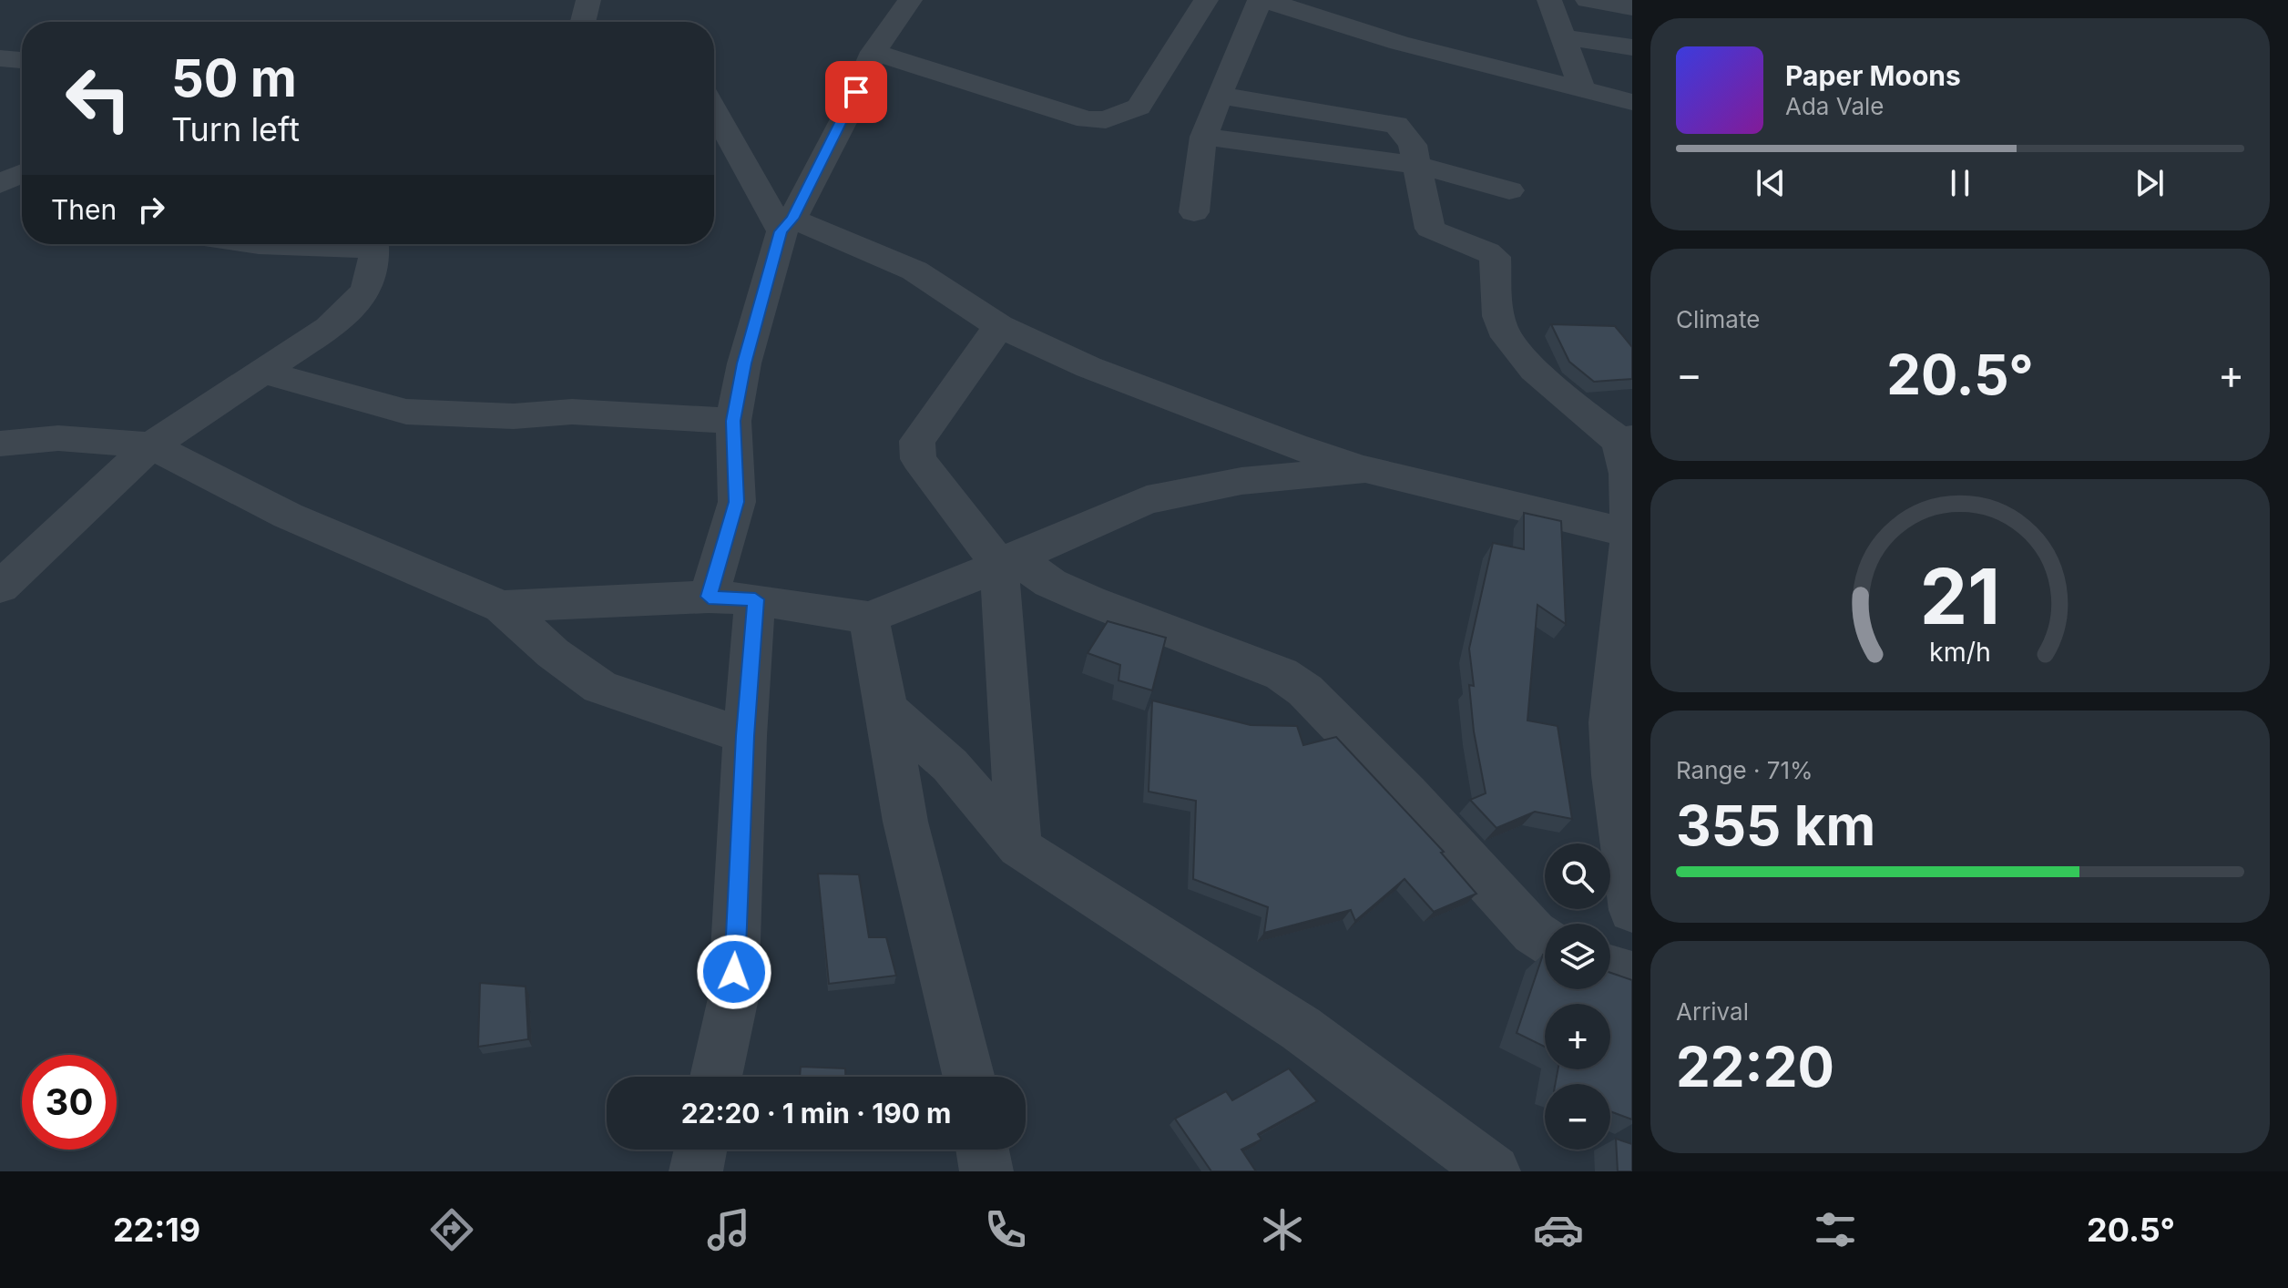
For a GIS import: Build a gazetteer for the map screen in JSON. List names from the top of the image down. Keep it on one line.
{"page":{"turn":["50 m","Turn left"],"song":["Paper Moons","Ada Vale"],"then":"Then","tile":["Climate",["Range · 71%","355 km"],["Arrival","22:20"]],"heat":["−","20.5°","+"],"map_buttons":["+","−"],"limit":"30","trip":"22:20 · 1 min · 190 m","tabs":["22:19","20.5°"],"gauge":["21","km/h"]}}
